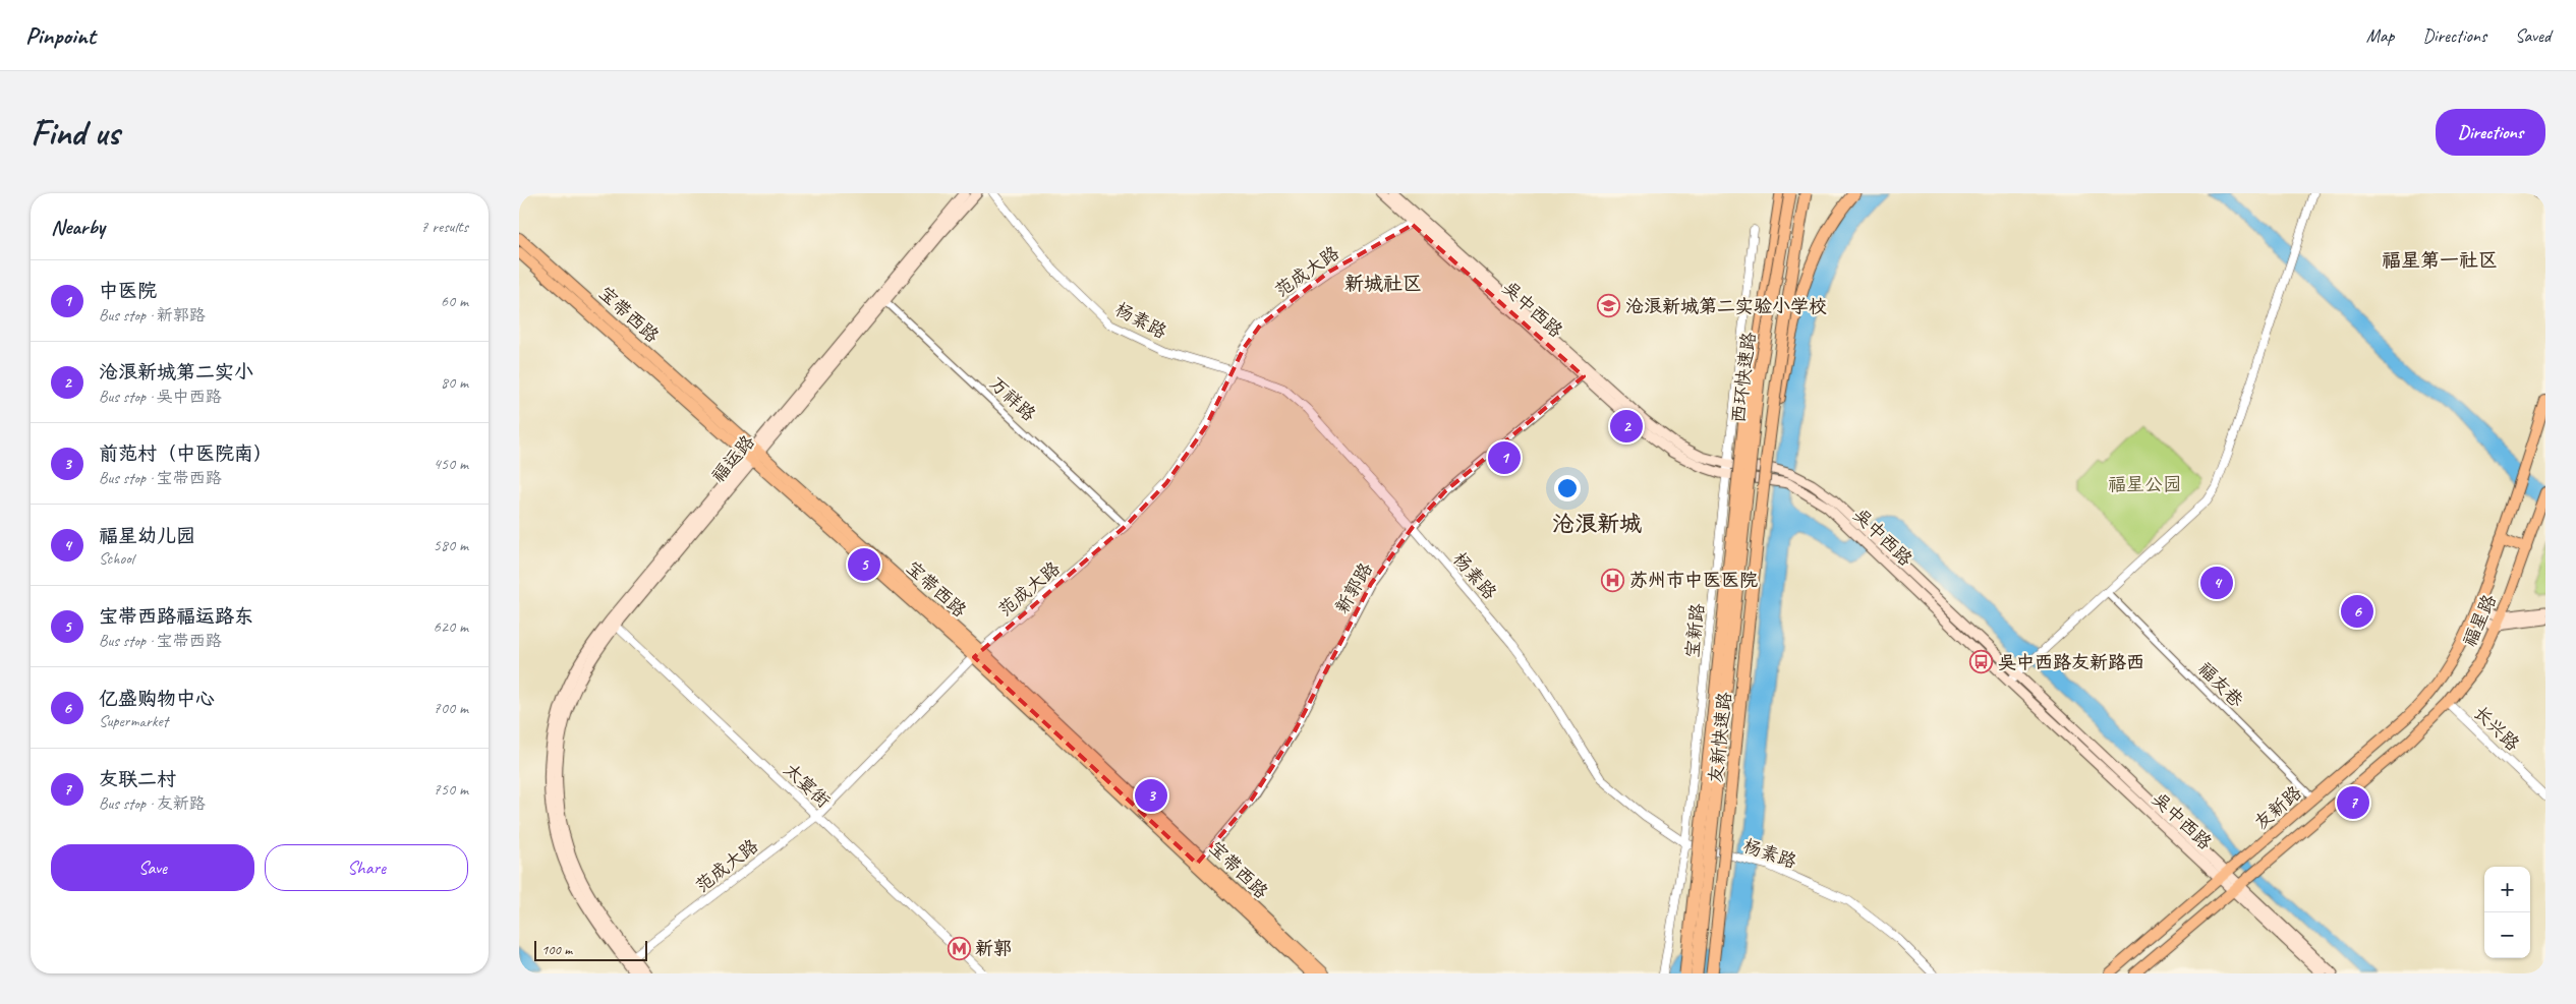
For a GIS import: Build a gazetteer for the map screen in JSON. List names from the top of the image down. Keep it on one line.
{"streets":{"highway":["西环快速路","友新快速路"],"main road":["吴中西路","宝带西路","福运路","福星路","友新路"],"street":["范成大路","杨素路","万祥路","新郭路","宝新路","福友巷","长兴路","太宴街"]},"crossings":[["范成大路","吴中西路"],["范成大路","宝带西路"],["范成大路","杨素路"],["范成大路","万祥路"],["范成大路","福运路"],["范成大路","太宴街"],["吴中西路","新郭路"],["吴中西路","宝新路"],["吴中西路","友新路"],["宝带西路","福运路"],["宝带西路","新郭路"],["杨素路","新郭路"],["杨素路","宝新路"],["西环快速路","友新快速路"],["万祥路","福运路"],["福运路","太宴街"],["福星路","长兴路"],["福星路","友新路"],["福友巷","友新路"]],"districts":["福星第一社区","新城社区","沧浪新城"],"parks":["福星公园"],"places":{"school or university":["沧浪新城第二实验小学校"],"hospital":["苏州市中医医院"],"bus stop":["吴中西路友新路西"],"metro station":["新郭"]},"scale_bar":"100 m","page":{"header":"Pinpoint","nav":["Map","Directions","Saved"],"buttons":["Directions",["Save","Share"]],"title":"Find us","heading":["Nearby","7 results"],"list":[{"mark":"1","name":"中医院","note":"Bus stop · 新郭路","value":"60 m"},{"mark":"2","name":"沧浪新城第二实小","note":"Bus stop · 吴中西路","value":"80 m"},{"mark":"3","name":"前范村（中医院南）","note":"Bus stop · 宝带西路","value":"450 m"},{"mark":"4","name":"福星幼儿园","note":"School","value":"580 m"},{"mark":"5","name":"宝带西路福运路东","note":"Bus stop · 宝带西路","value":"620 m"},{"mark":"6","name":"亿盛购物中心","note":"Supermarket","value":"700 m"},{"mark":"7","name":"友联二村","note":"Bus stop · 友新路","value":"750 m"}],"pins":["2","1","5","4","6","3","7"],"map_buttons":["+","−"],"scale":"100 m"}}
